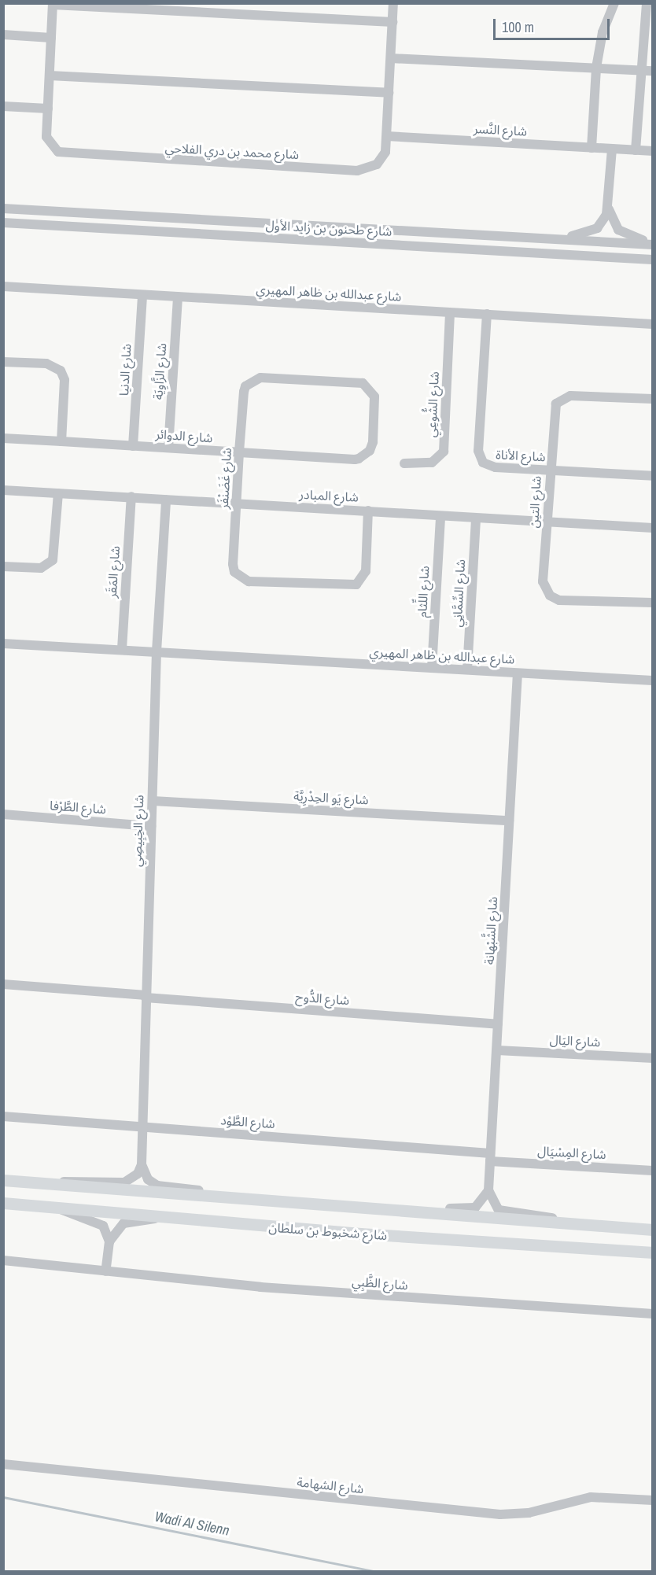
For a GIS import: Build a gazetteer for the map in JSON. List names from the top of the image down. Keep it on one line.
{"streets":{"main road":["شارع شخبوط بن سلطان"],"street":["شارع النَّسر","شارع محمد بن دري الفلاحي","شارع طحنون بن زايد الأول","شارع عبدالله بن ظاهر المهيري","شارع الدنيا","شارع الزَّاوِيَة","شارع الشُّوعِي","شارع الدوائر","شارع الأناة","شارع غَضَنْفَر","شارع المبادر","شارع التين","شارع المَقَر","شارع اللِّثام","شارع السِّمَّانِي","شارع يَو الحِدْرِيَّة","شارع الطَّرْفا","شارع الخِبِيصِي","شارع الشَّبْهانة","شارع الدُّوح","شارع اليَال","شارع الطَّوْد","شارع المِسْيَال","شارع الظَّبِي","شارع الشهامة"]},"crossings":[["شارع النَّسر","شارع محمد بن دري الفلاحي"],["شارع عبدالله بن ظاهر المهيري","شارع الدنيا"],["شارع عبدالله بن ظاهر المهيري","شارع الزَّاوِيَة"],["شارع عبدالله بن ظاهر المهيري","شارع الشُّوعِي"],["شارع عبدالله بن ظاهر المهيري","شارع الأناة"],["شارع عبدالله بن ظاهر المهيري","شارع المَقَر"],["شارع عبدالله بن ظاهر المهيري","شارع اللِّثام"],["شارع عبدالله بن ظاهر المهيري","شارع السِّمَّانِي"],["شارع عبدالله بن ظاهر المهيري","شارع الخِبِيصِي"],["شارع عبدالله بن ظاهر المهيري","شارع الشَّبْهانة"],["شارع الدنيا","شارع الدوائر"],["شارع الزَّاوِيَة","شارع الدوائر"],["شارع الدوائر","شارع غَضَنْفَر"],["شارع الأناة","شارع التين"],["شارع غَضَنْفَر","شارع المبادر"],["شارع المبادر","شارع التين"],["شارع المبادر","شارع المَقَر"],["شارع المبادر","شارع اللِّثام"],["شارع المبادر","شارع السِّمَّانِي"],["شارع المبادر","شارع الخِبِيصِي"],["شارع يَو الحِدْرِيَّة","شارع الخِبِيصِي"],["شارع يَو الحِدْرِيَّة","شارع الشَّبْهانة"],["شارع الطَّرْفا","شارع الخِبِيصِي"],["شارع الخِبِيصِي","شارع الدُّوح"],["شارع الخِبِيصِي","شارع الطَّوْد"],["شارع الشَّبْهانة","شارع الدُّوح"],["شارع الشَّبْهانة","شارع اليَال"],["شارع الشَّبْهانة","شارع الطَّوْد"],["شارع الشَّبْهانة","شارع المِسْيَال"],["شارع الطَّوْد","شارع المِسْيَال"]],"water":["Wadi Al Silenn"],"scale_bar":"100 m"}
